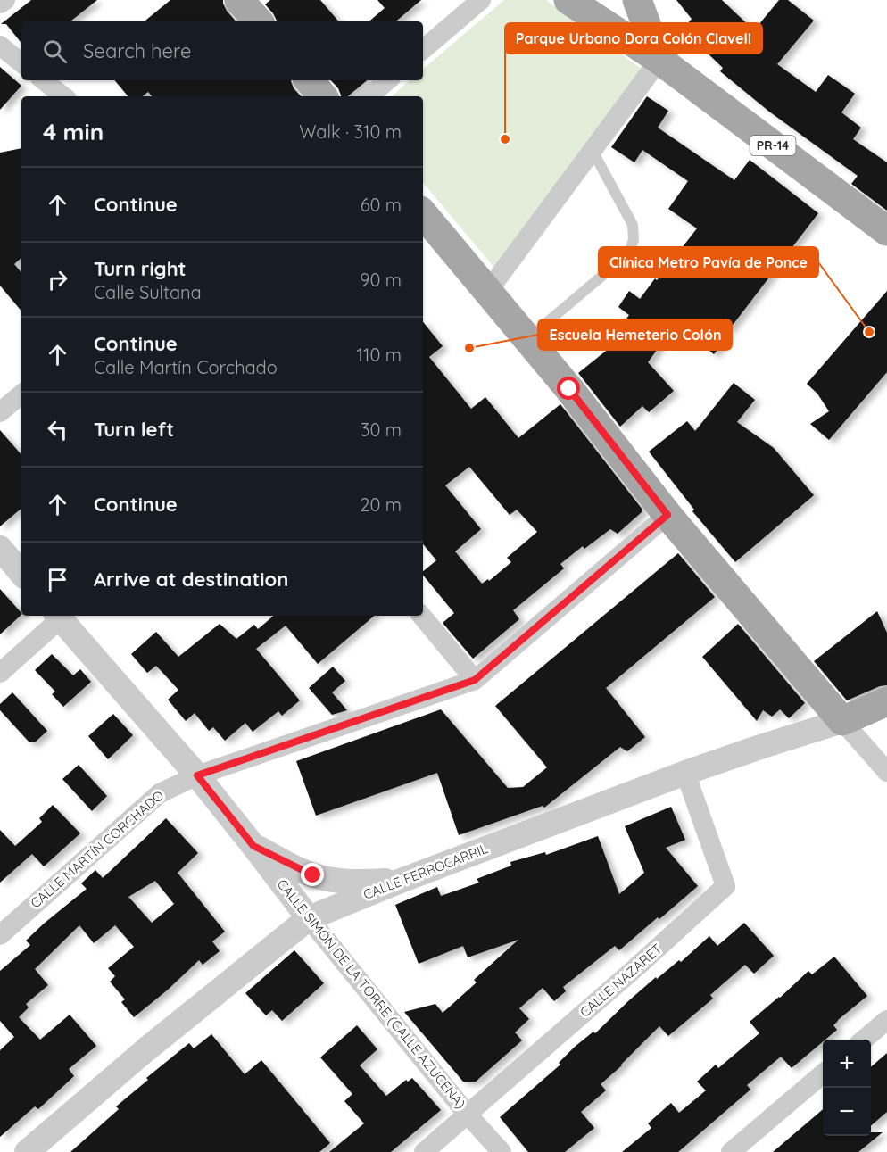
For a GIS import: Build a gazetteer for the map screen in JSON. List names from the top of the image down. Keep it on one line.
{"streets":{"main road":["PR-14","CALLE FERROCARRIL"],"street":["CALLE MARTÍN CORCHADO","CALLE NAZARET","CALLE SIMÓN DE LA TORRE (CALLE AZUCENA)"]},"crossings":[["CALLE MARTÍN CORCHADO","CALLE SIMÓN DE LA TORRE (CALLE AZUCENA)"],["CALLE FERROCARRIL","CALLE NAZARET"],["CALLE FERROCARRIL","CALLE SIMÓN DE LA TORRE (CALLE AZUCENA)"],["CALLE NAZARET","CALLE SIMÓN DE LA TORRE (CALLE AZUCENA)"]],"places":["Parque Urbano Dora Colón Clavell","Clínica Metro Pavía de Ponce","Escuela Hemeterio Colón"],"page":{"search":"Search here","heading":["4 min","Walk · 310 m"],"list":[["Continue","60 m"],["Turn right","Calle Sultana","90 m"],["Continue","Calle Martín Corchado","110 m"],["Turn left","30 m"],["Continue","20 m"],"Arrive at destination"],"map_buttons":["+","−"]}}
